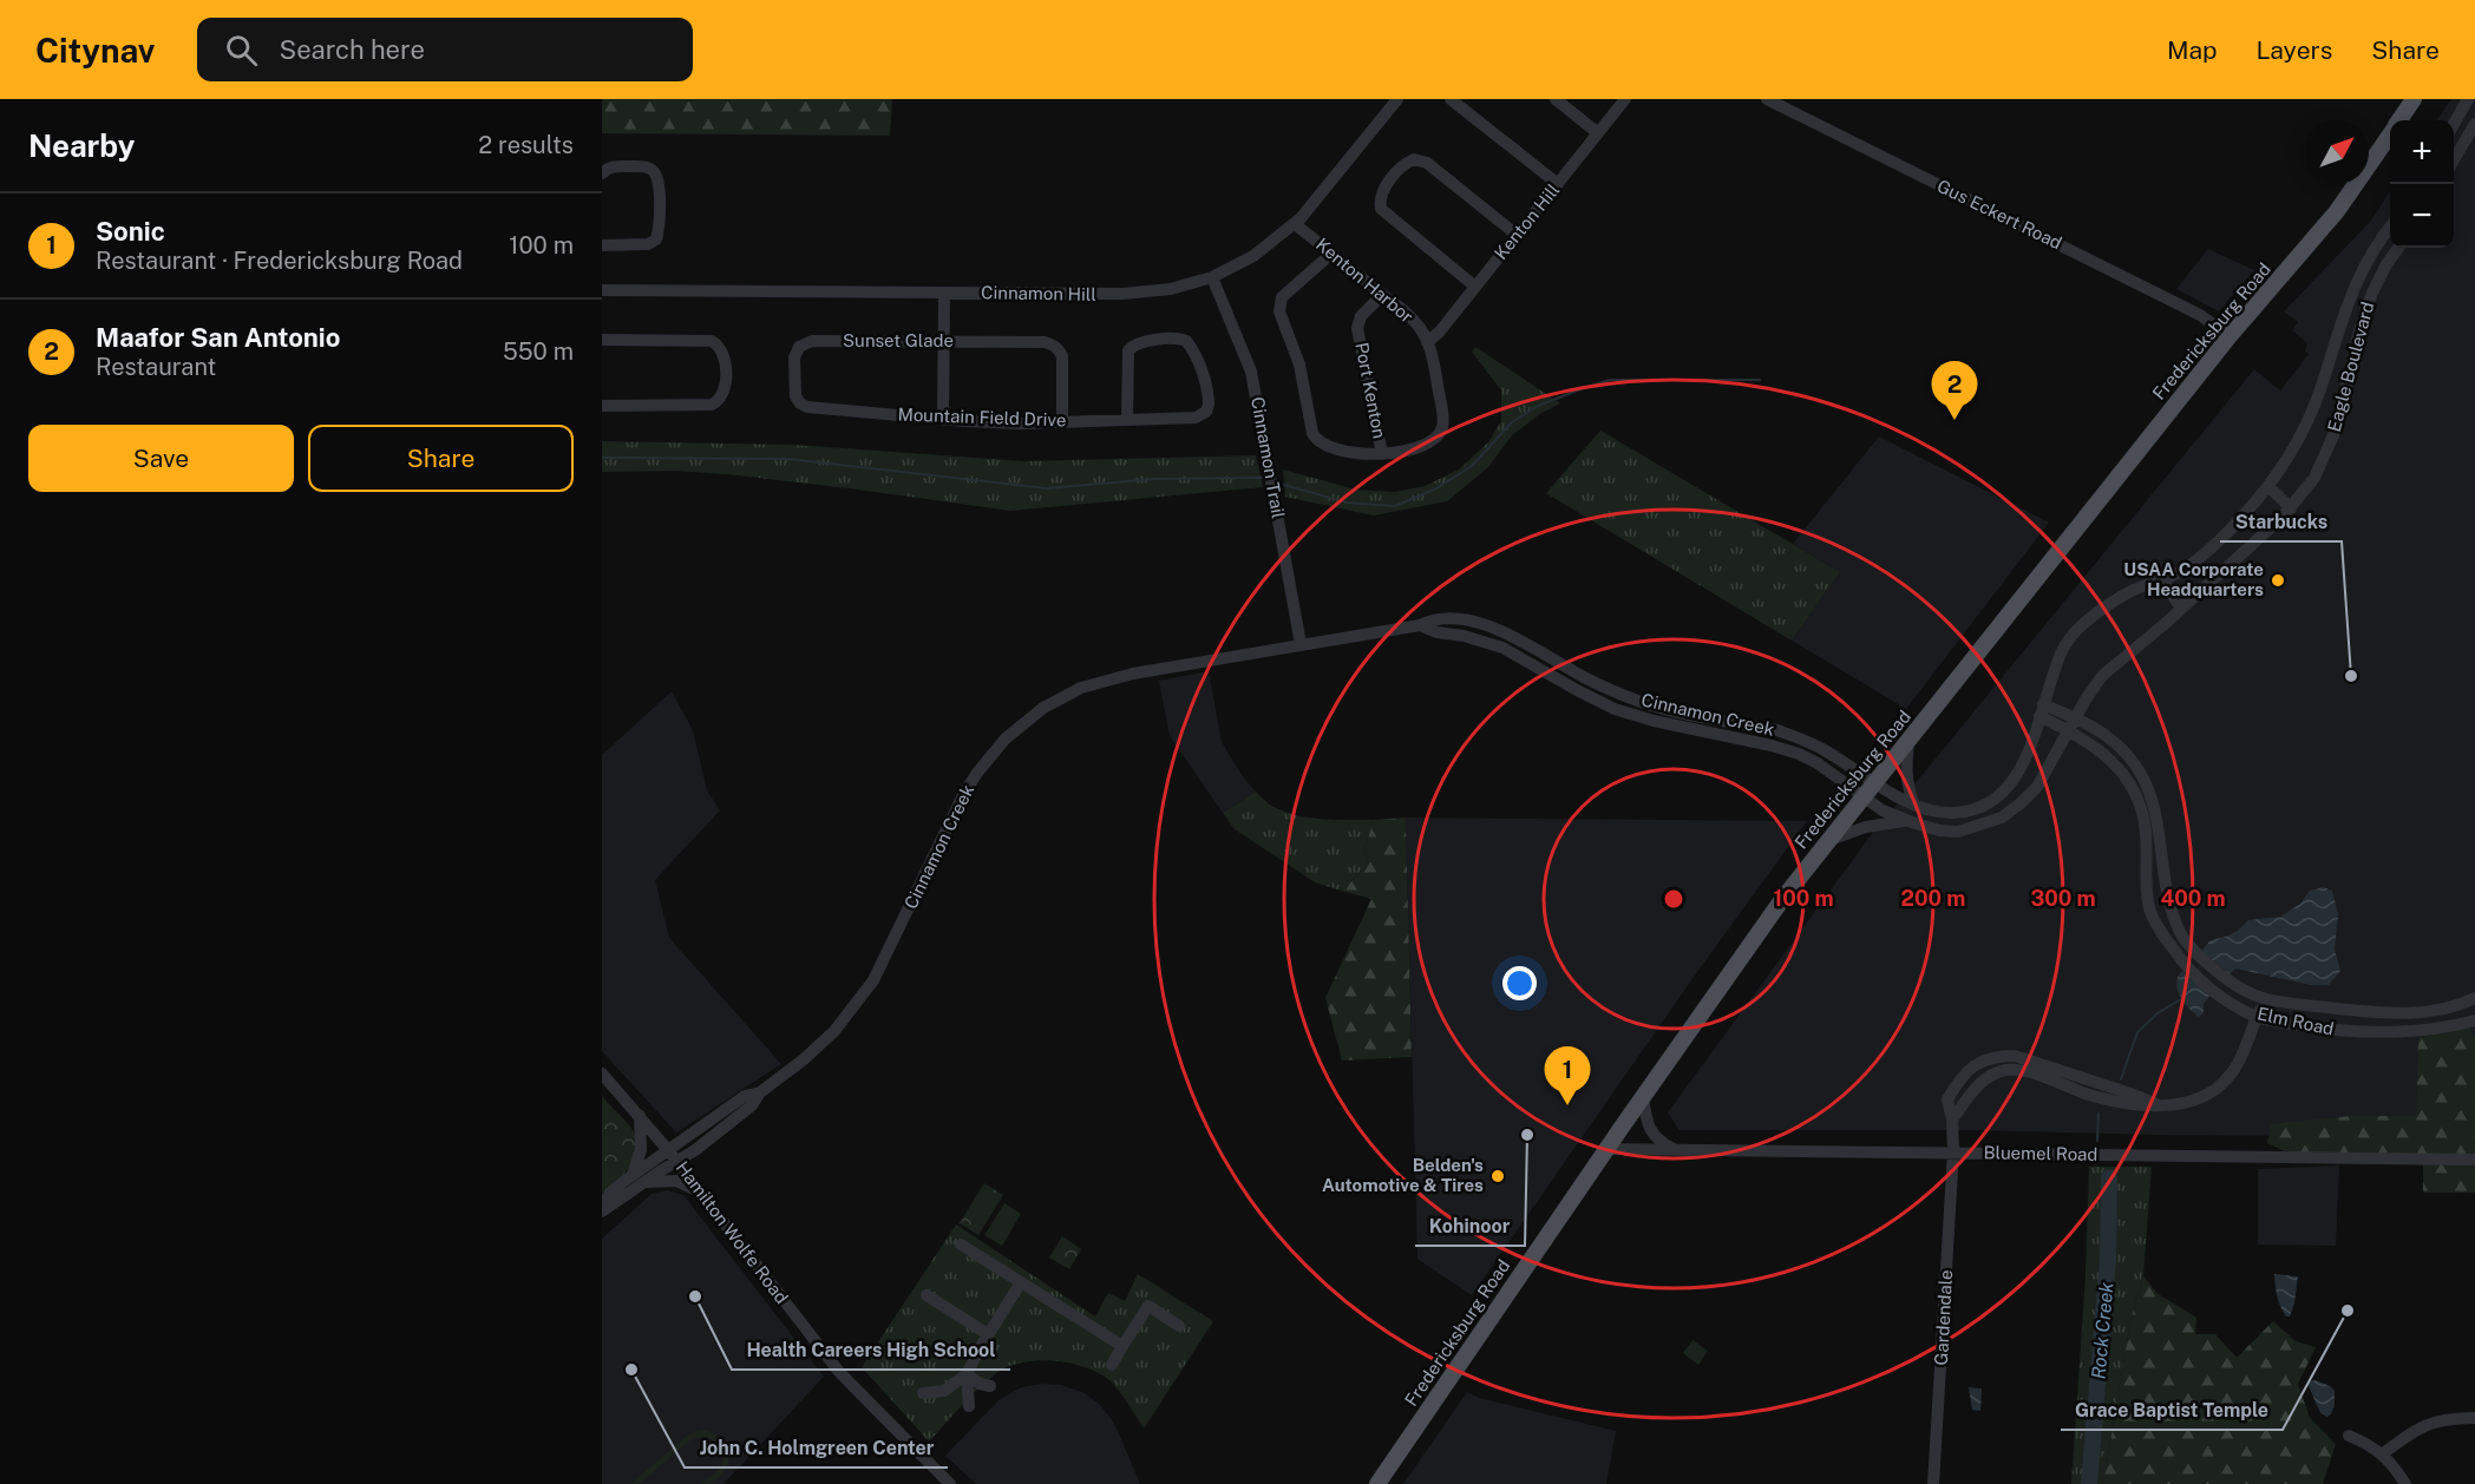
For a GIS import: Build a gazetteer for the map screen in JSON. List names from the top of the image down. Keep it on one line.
{"streets":{"main road":["Fredericksburg Road"],"street":["Gus Eckert Road","Kenton Hill","Kenton Harbor","Cinnamon Hill","Sunset Glade","Eagle Boulevard","Port Kenton","Mountain Field Drive","Cinnamon Trail","Cinnamon Creek","Elm Road","Bluemel Road","Hamilton Wolfe Road","Gardendale"]},"crossings":[["Gus Eckert Road","Fredericksburg Road"],["Kenton Hill","Kenton Harbor"],["Kenton Harbor","Cinnamon Hill"],["Kenton Harbor","Port Kenton"],["Cinnamon Hill","Cinnamon Trail"],["Fredericksburg Road","Eagle Boulevard"],["Fredericksburg Road","Cinnamon Creek"],["Fredericksburg Road","Bluemel Road"],["Sunset Glade","Mountain Field Drive"],["Eagle Boulevard","Cinnamon Creek"],["Eagle Boulevard","Elm Road"],["Cinnamon Trail","Cinnamon Creek"],["Cinnamon Creek","Hamilton Wolfe Road"],["Bluemel Road","Gardendale"]],"water":["Rock Creek"],"places":["USAA Corporate Headquarters","Starbucks","Kohinoor","Belden's Automotive & Tires","Health Careers High School","Grace Baptist Temple","John C. Holmgreen Center"],"north":"top right","page":{"header":"Citynav","search":"Search here","nav":["Map","Layers","Share"],"heading":["Nearby","2 results"],"map_buttons":["+","−"],"list":[{"mark":"1","name":"Sonic","note":"Restaurant · Fredericksburg Road","value":"100 m"},{"mark":"2","name":"Maafor San Antonio","note":"Restaurant","value":"550 m"}],"pins":["2","1"],"buttons":["Save","Share"]},"rings":["100 m","200 m","300 m","400 m"]}
